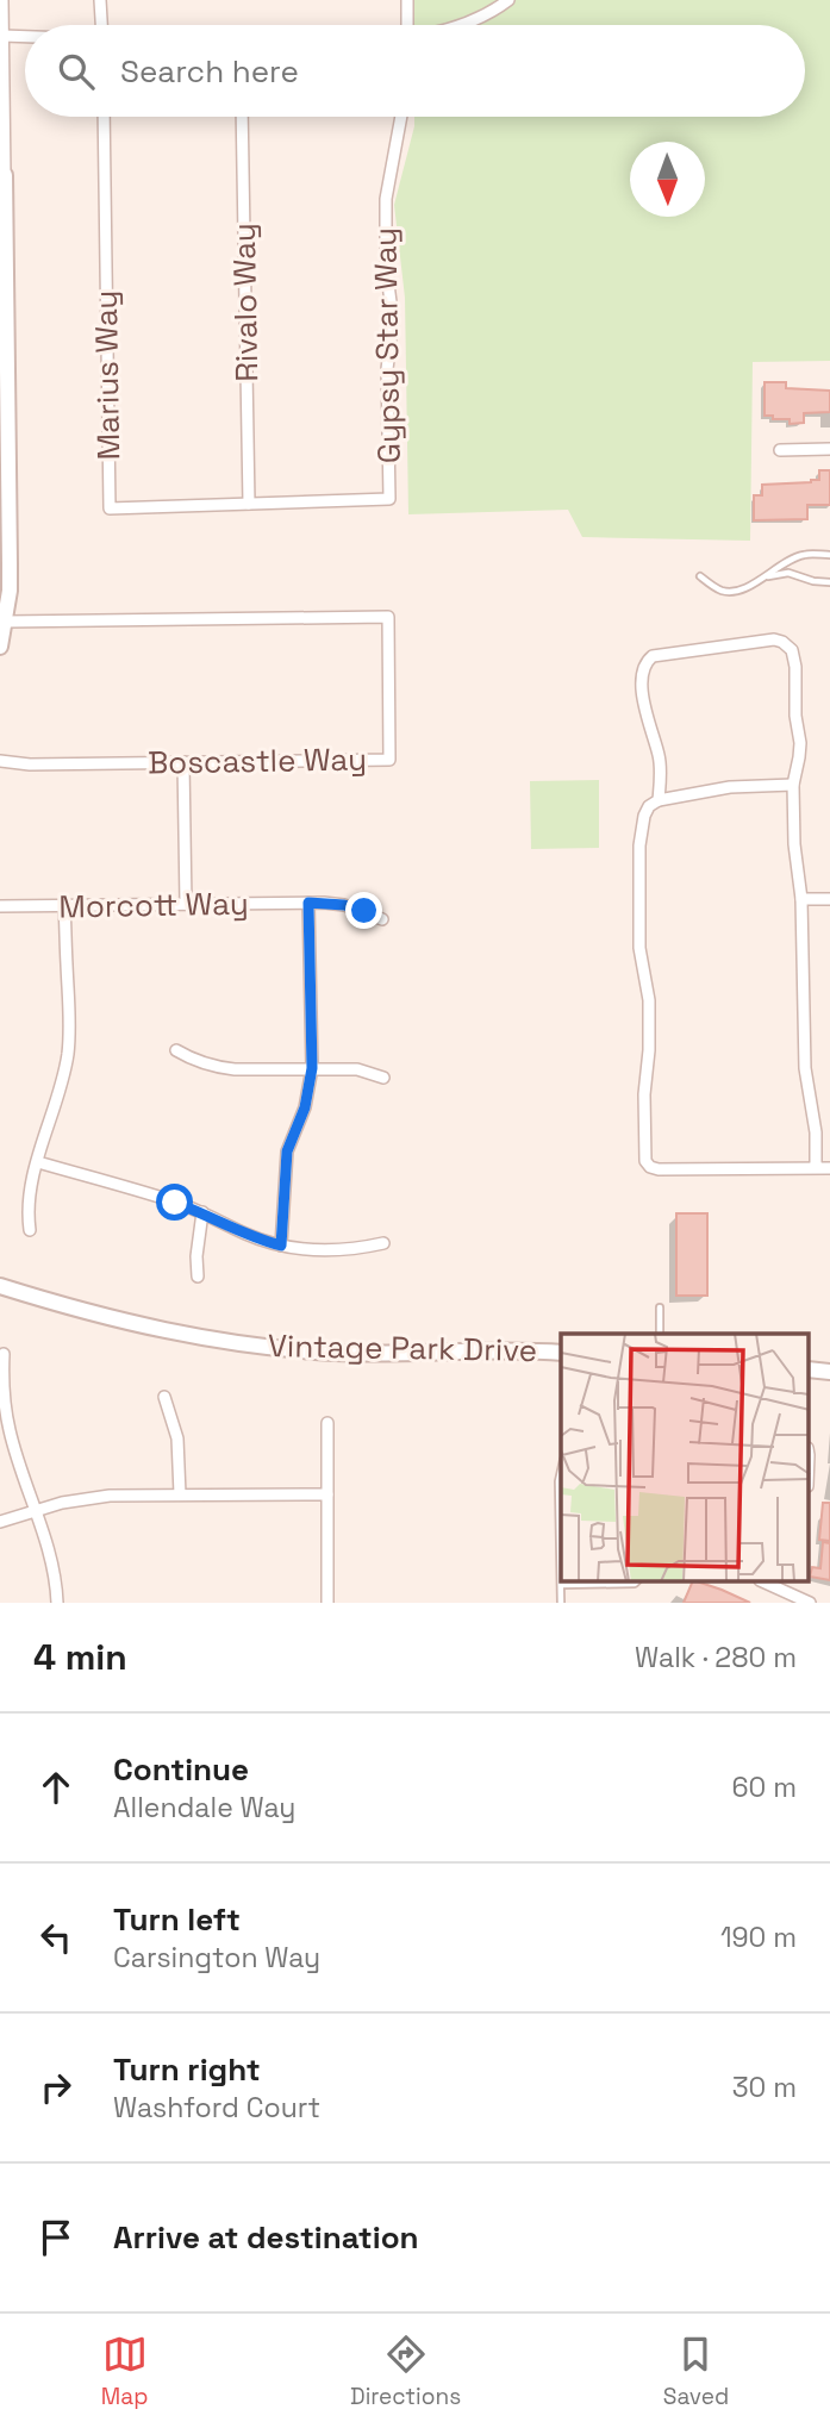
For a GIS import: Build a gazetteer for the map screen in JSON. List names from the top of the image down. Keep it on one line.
{"streets":{"street":["Rivalo Way","Gypsy Star Way","Marius Way","Boscastle Way","Morcott Way","Vintage Park Drive"]},"crossings":[["Rivalo Way","Gypsy Star Way"],["Rivalo Way","Marius Way"],["Gypsy Star Way","Marius Way"]],"north":"bottom","page":{"search":"Search here","heading":["4 min","Walk · 280 m"],"list":[["Continue","Allendale Way","60 m"],["Turn left","Carsington Way","190 m"],["Turn right","Washford Court","30 m"],"Arrive at destination"],"nav":["Map","Directions","Saved"]}}
